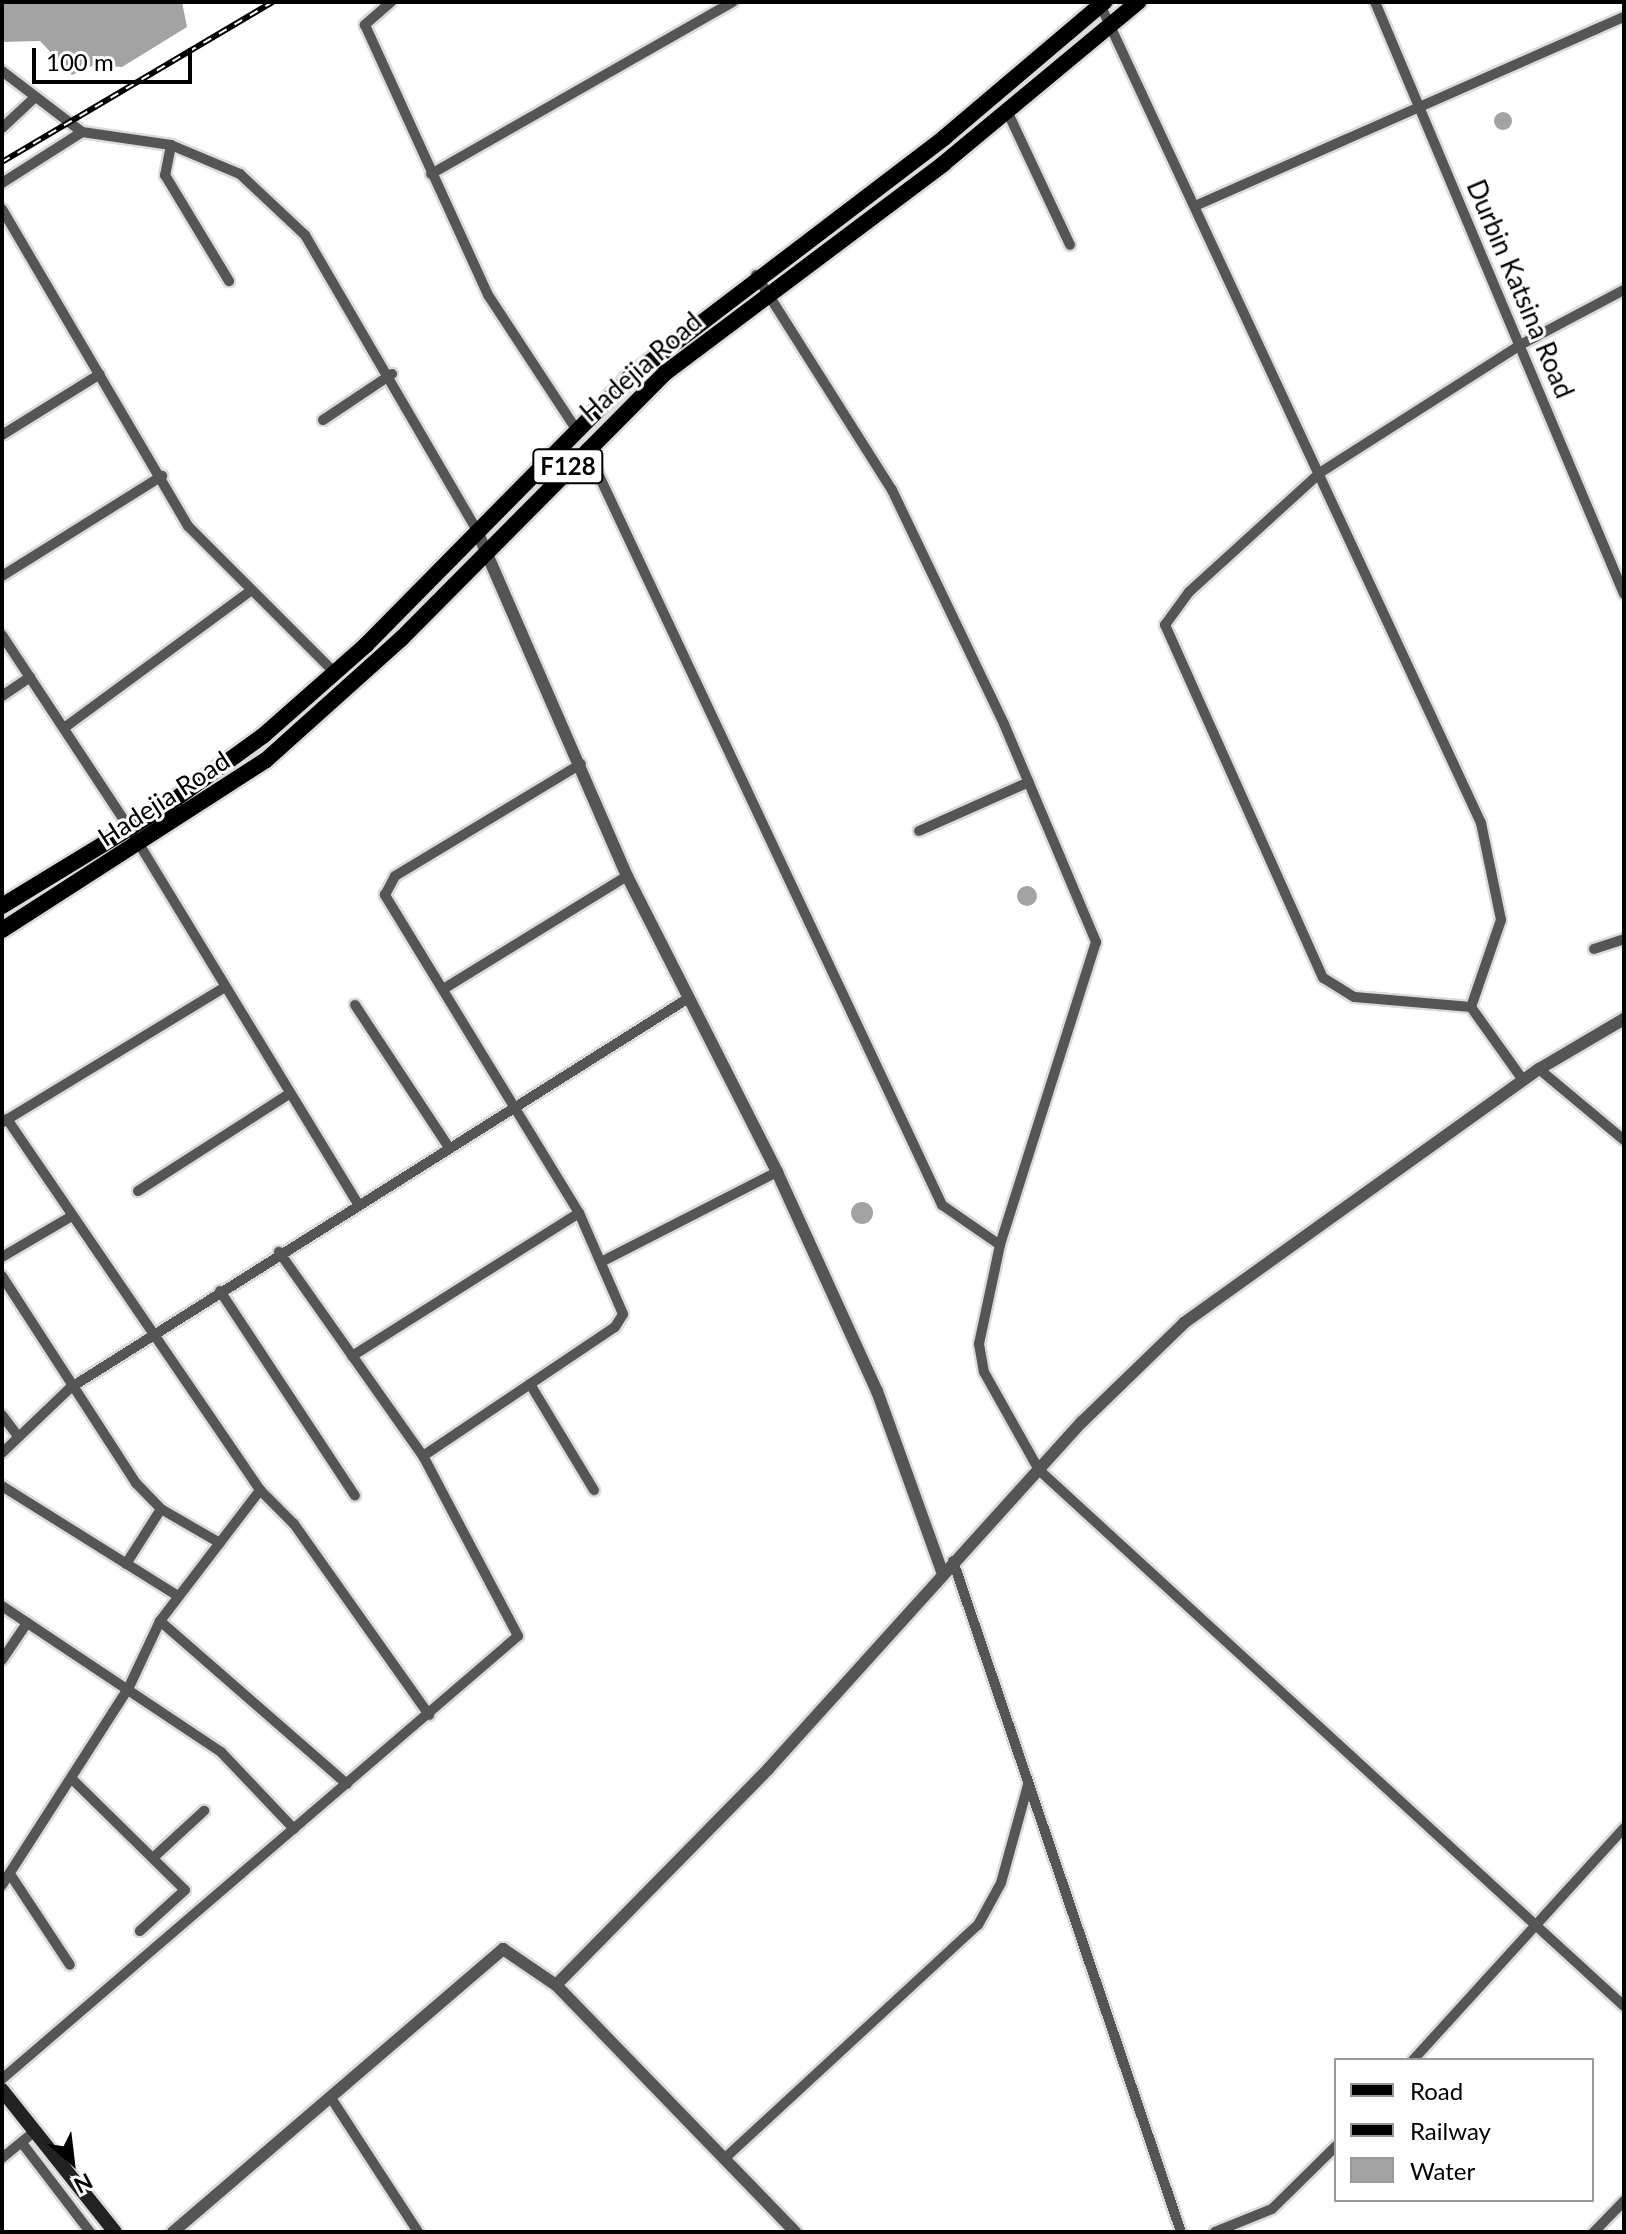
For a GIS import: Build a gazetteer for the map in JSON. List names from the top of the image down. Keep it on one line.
{"streets":{"main road":["Hadejia Road","F128"],"street":["Durbin Katsina Road"]},"legend":["Road","Railway","Water"],"scale_bar":"100 m","north":"bottom right"}
